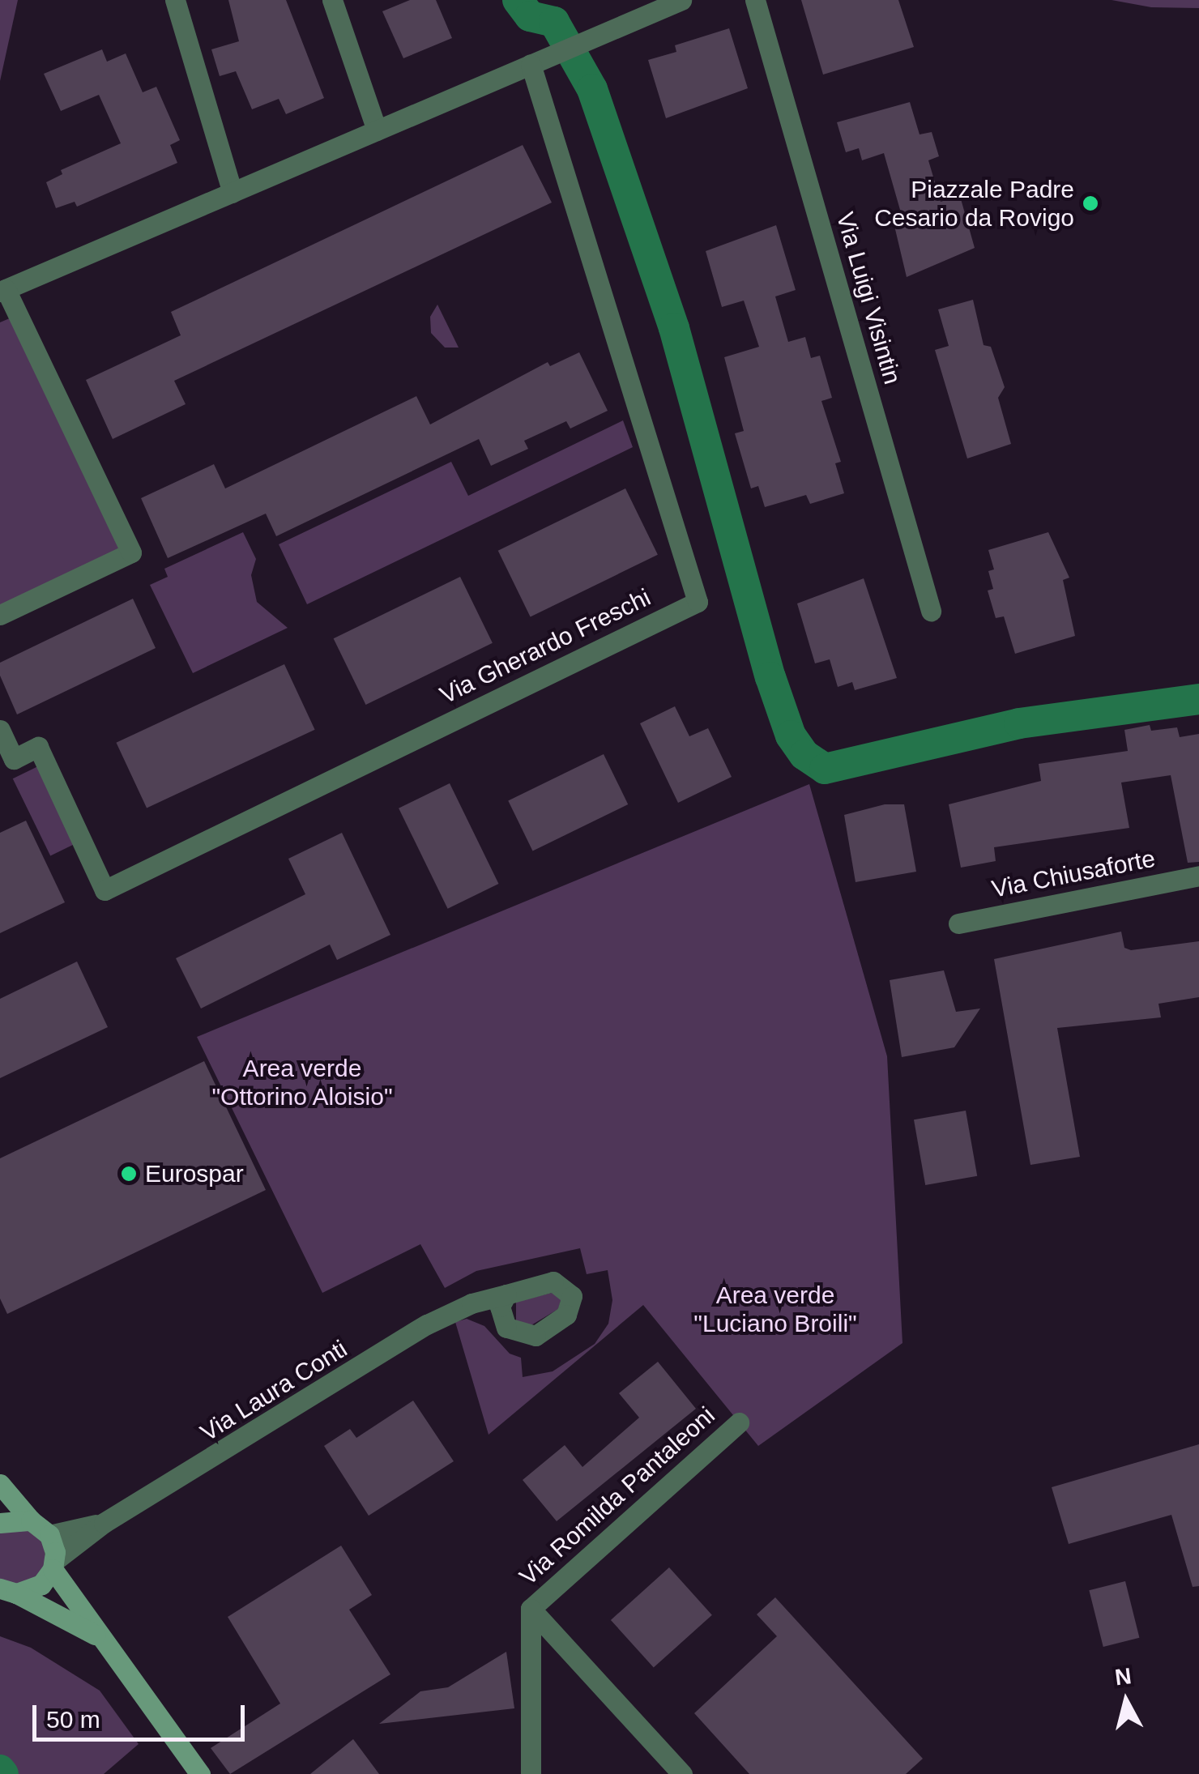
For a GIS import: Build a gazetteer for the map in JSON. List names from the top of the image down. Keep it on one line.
{"streets":{"street":["Via Luigi Visintin","Via Gherardo Freschi","Via Chiusaforte","Via Laura Conti","Via Romilda Pantaleoni"]},"parks":["Area verde \"Ottorino Aloisio\"","Area verde \"Luciano Broili\""],"places":["Piazzale Padre Cesario da Rovigo","Eurospar"],"scale_bar":"50 m","north":"top"}
